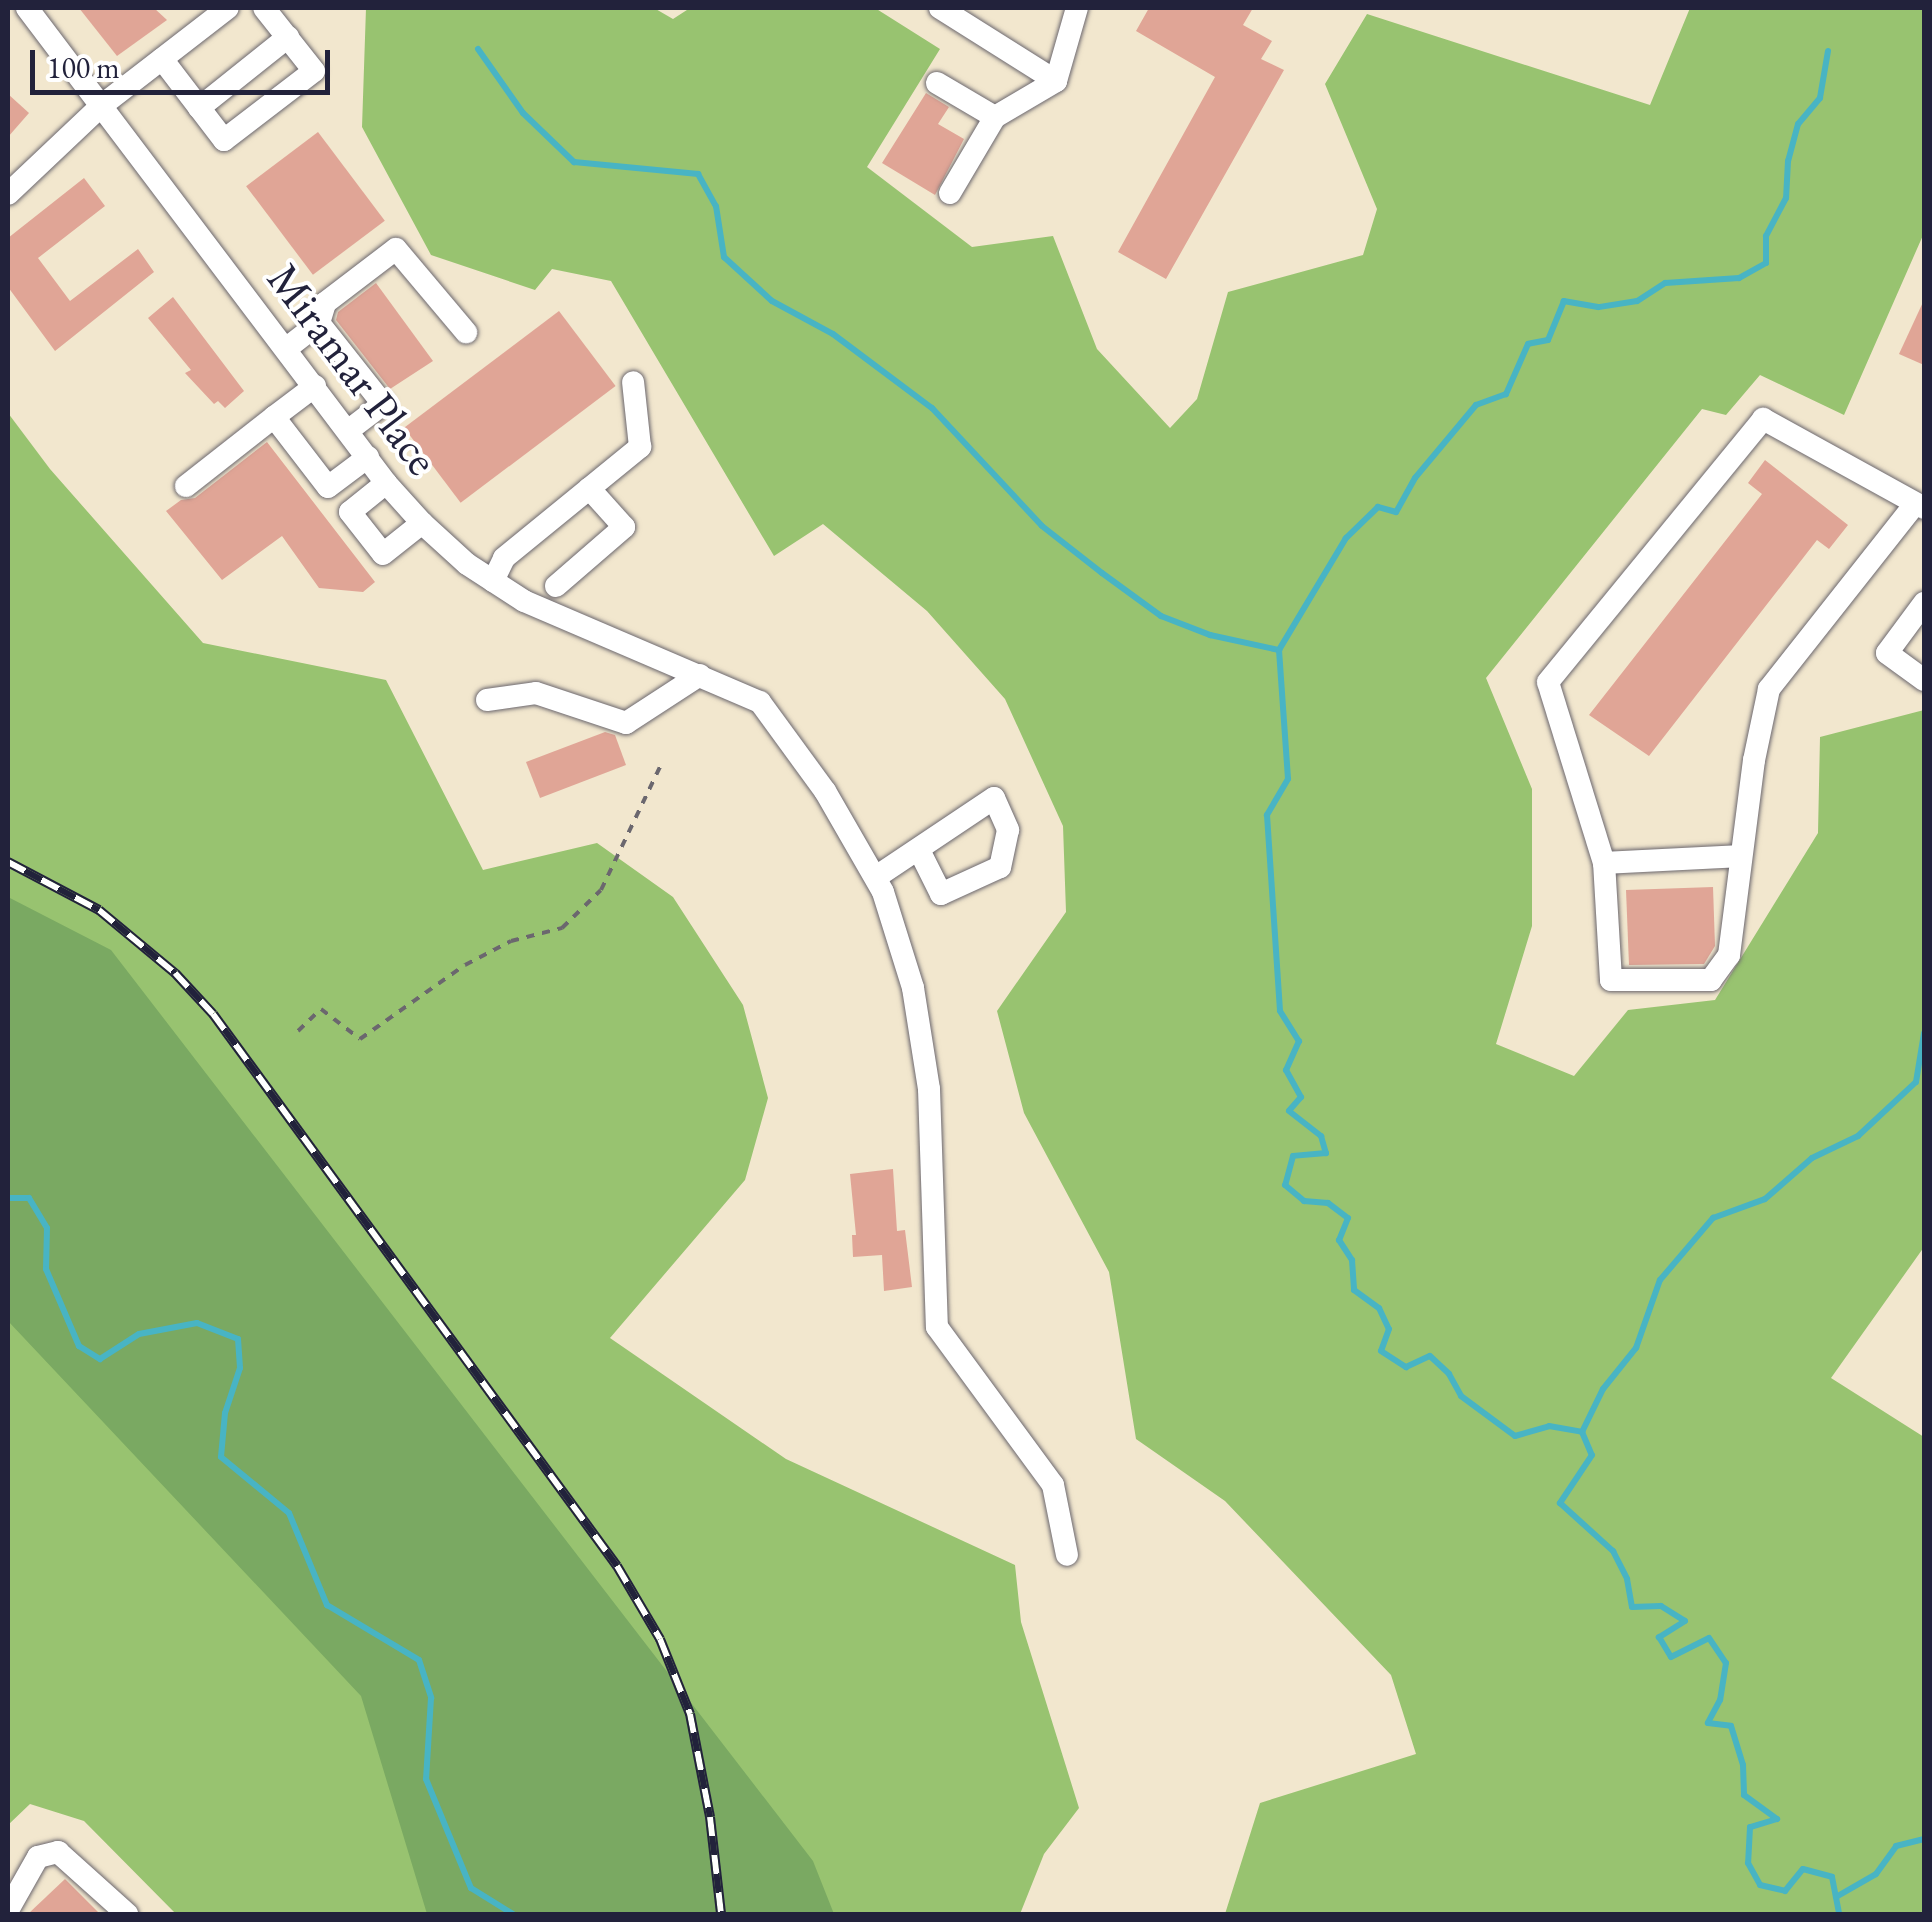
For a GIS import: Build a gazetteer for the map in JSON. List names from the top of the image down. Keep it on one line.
{"streets":{"street":["Miramar Place"]},"scale_bar":"100 m"}
